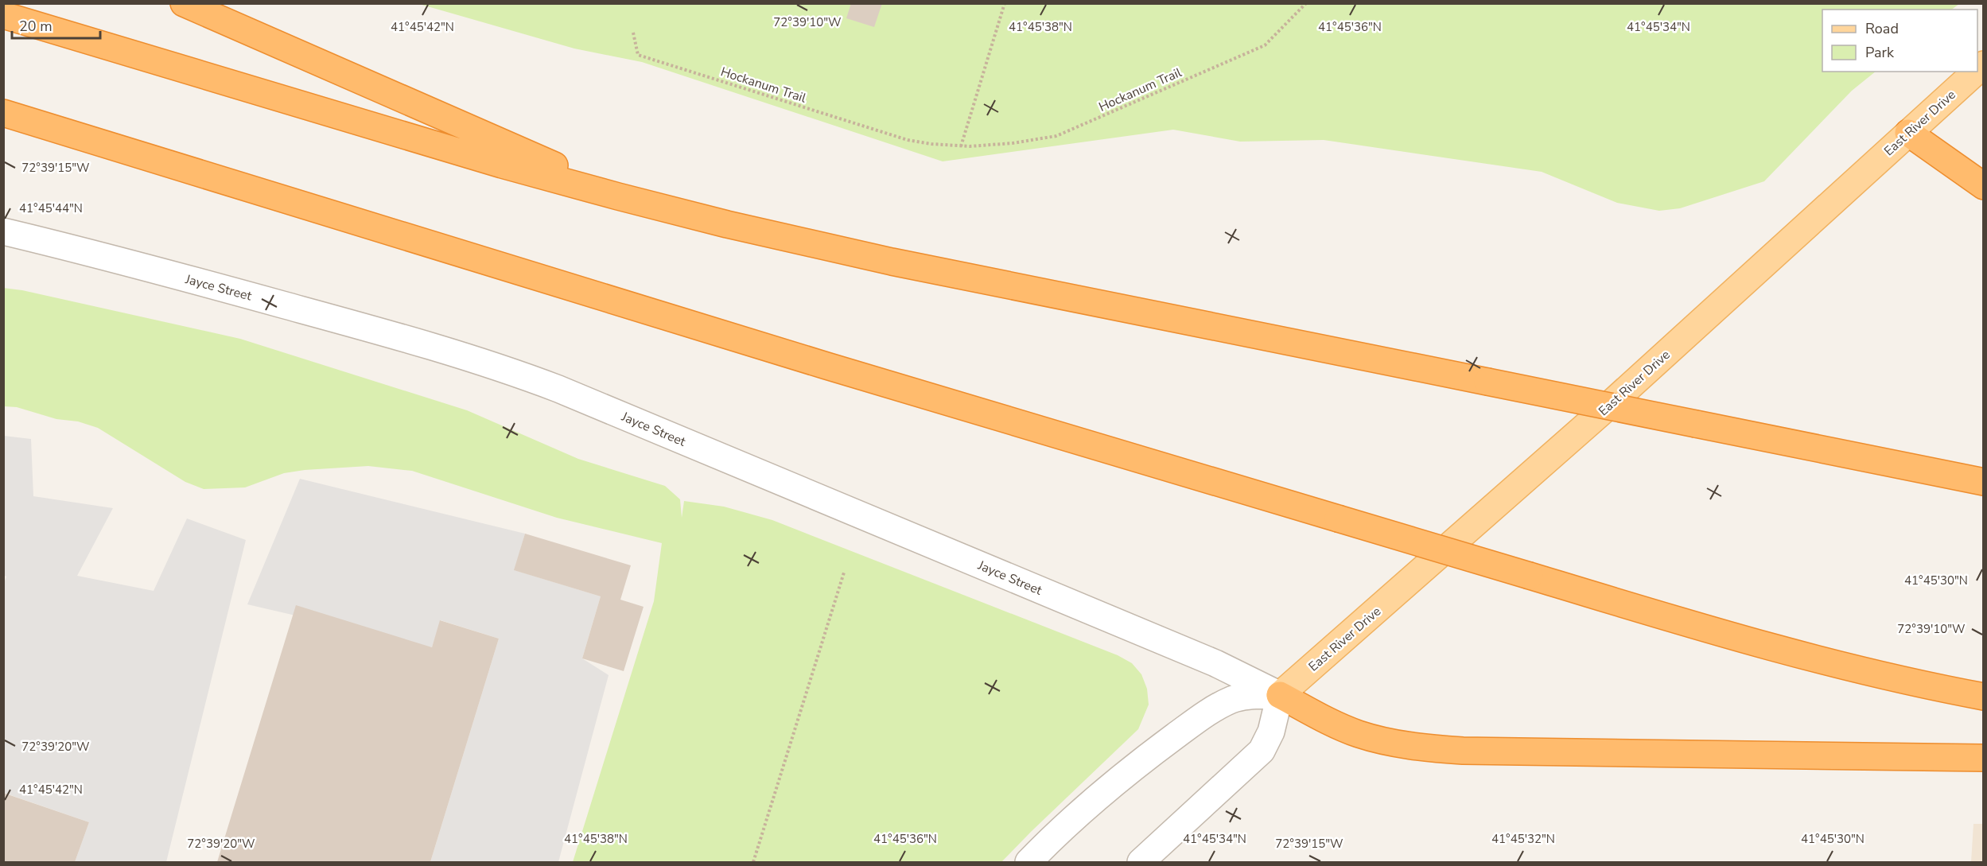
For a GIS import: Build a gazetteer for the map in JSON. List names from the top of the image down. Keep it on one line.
{"streets":{"main road":["East River Drive"],"street":["Jayce Street"],"path":["Hockanum Trail"]},"crossings":[["East River Drive","Jayce Street"]],"legend":["Road","Park"],"scale_bar":"20 m","coordinates":["72°39'10\"W","41°45'42\"N","41°45'38\"N","41°45'36\"N","41°45'34\"N","72°39'15\"W","41°45'44\"N","41°45'30\"N","72°39'20\"W","41°45'32\"N"]}
